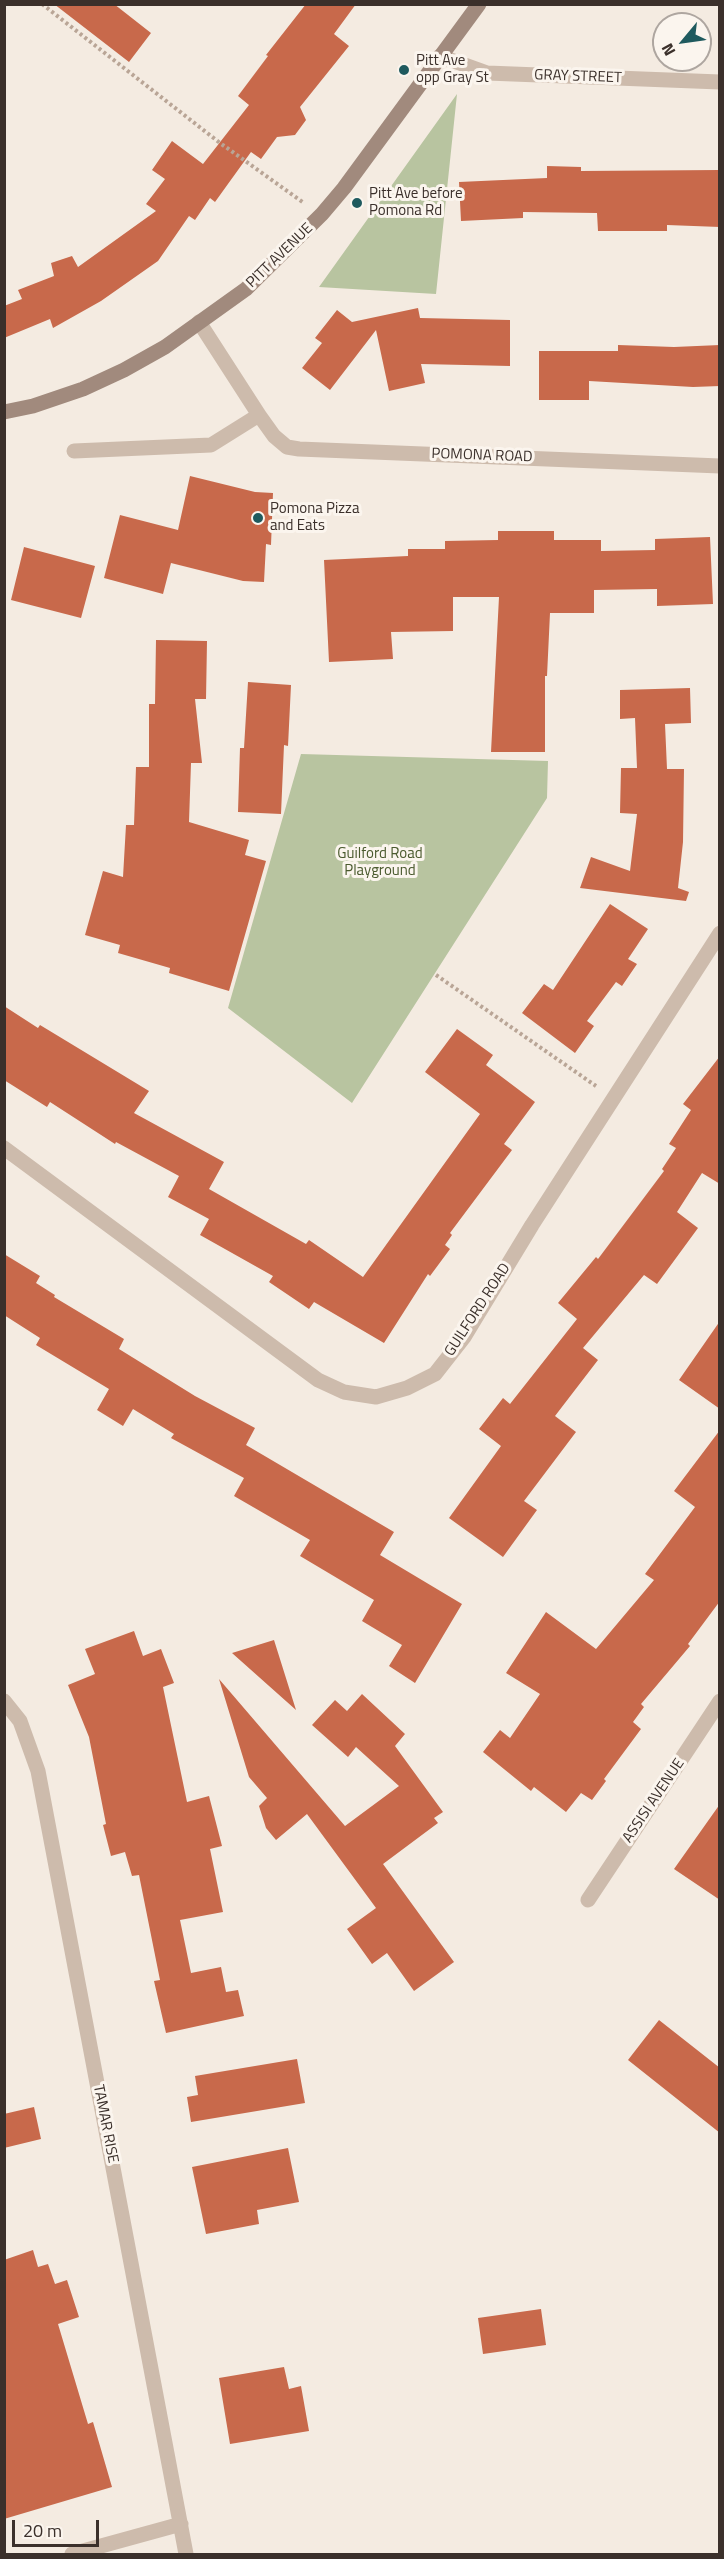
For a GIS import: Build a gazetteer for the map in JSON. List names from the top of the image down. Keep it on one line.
{"streets":{"street":["GRAY STREET","PITT AVENUE","POMONA ROAD","GUILFORD ROAD","ASSISI AVENUE","TAMAR RISE"]},"crossings":[["GRAY STREET","PITT AVENUE"],["PITT AVENUE","POMONA ROAD"]],"parks":["Guilford Road Playground"],"places":["Pitt Ave opp Gray St","Pitt Ave before Pomona Rd","Pomona Pizza and Eats"],"scale_bar":"20 m","north":"bottom left"}
